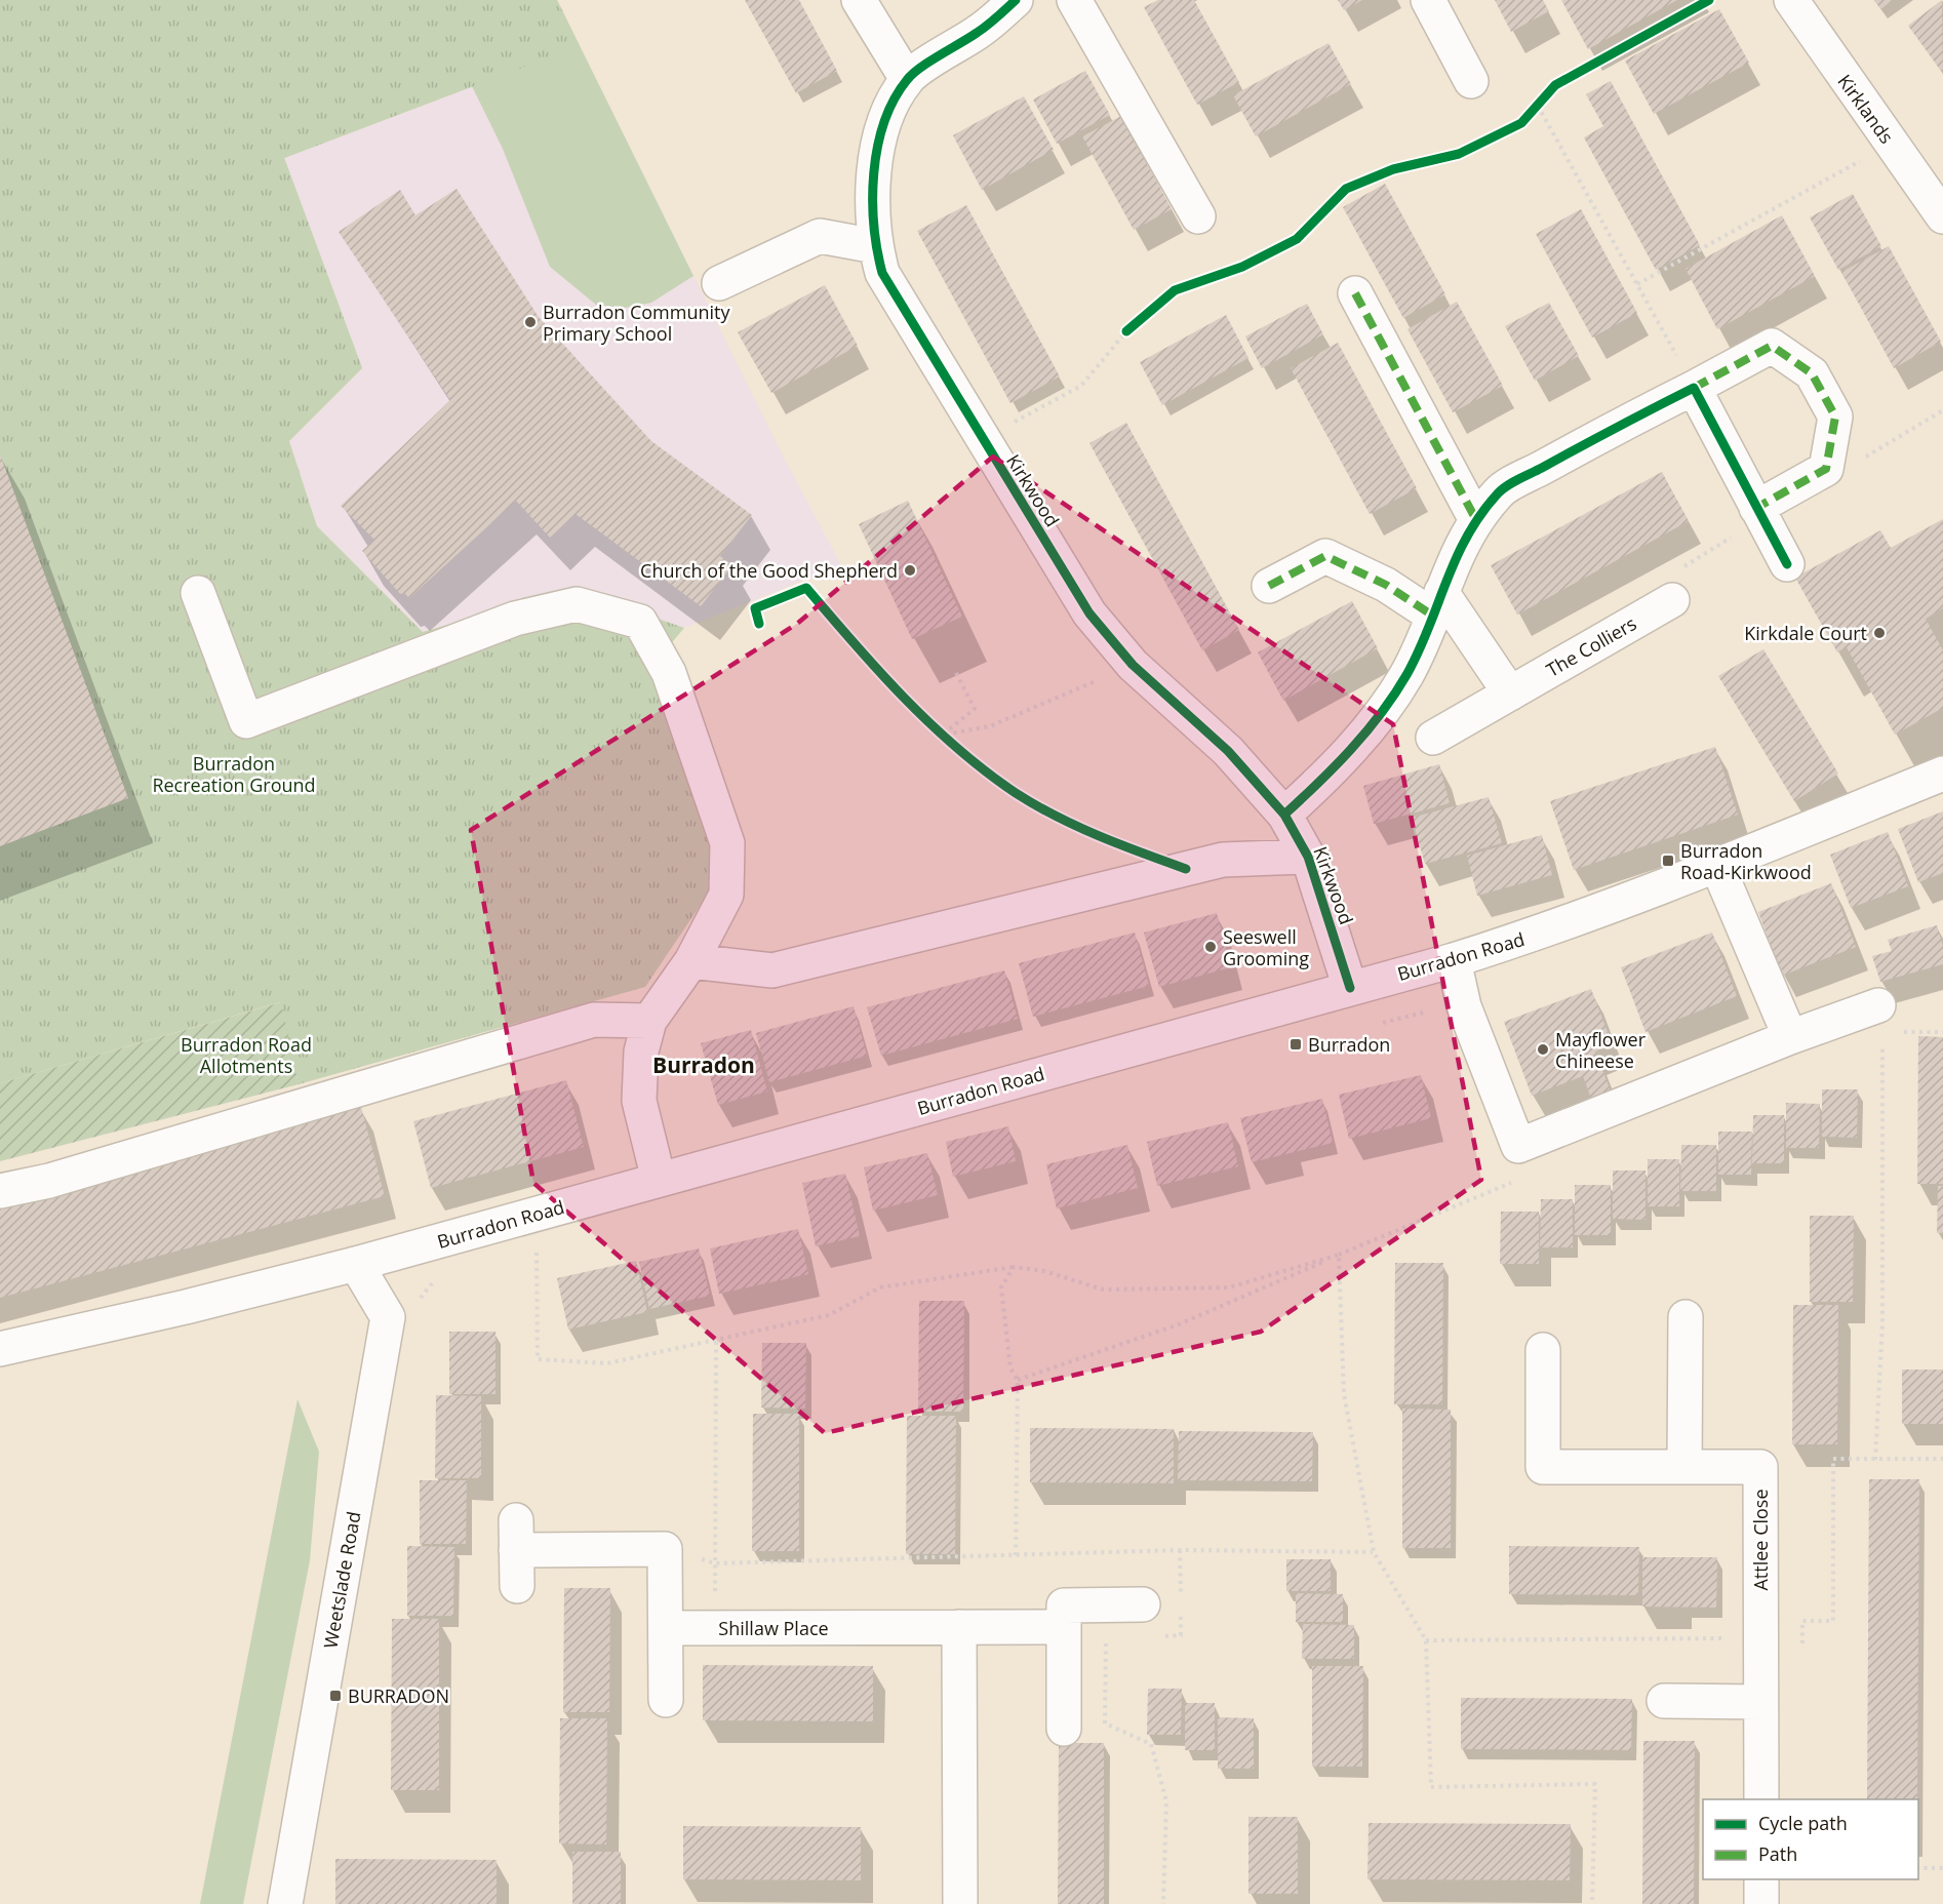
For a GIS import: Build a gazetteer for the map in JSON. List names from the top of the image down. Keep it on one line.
{"streets":{"street":["Kirklands","Kirkwood","The Colliers","Burradon Road","Attlee Close","Weetslade Road","Shillaw Place"]},"crossings":[["Kirkwood","Burradon Road"],["Burradon Road","Weetslade Road"]],"districts":["Burradon"],"parks":["Burradon Recreation Ground","Burradon Road Allotments"],"places":{"other":["Burradon Community Primary School","Church of the Good Shepherd","Kirkdale Court","Seeswell Grooming","Mayflower Chineese"],"transit":["Burradon Road-Kirkwood","Burradon","BURRADON"]},"legend":["Cycle path","Path"]}
